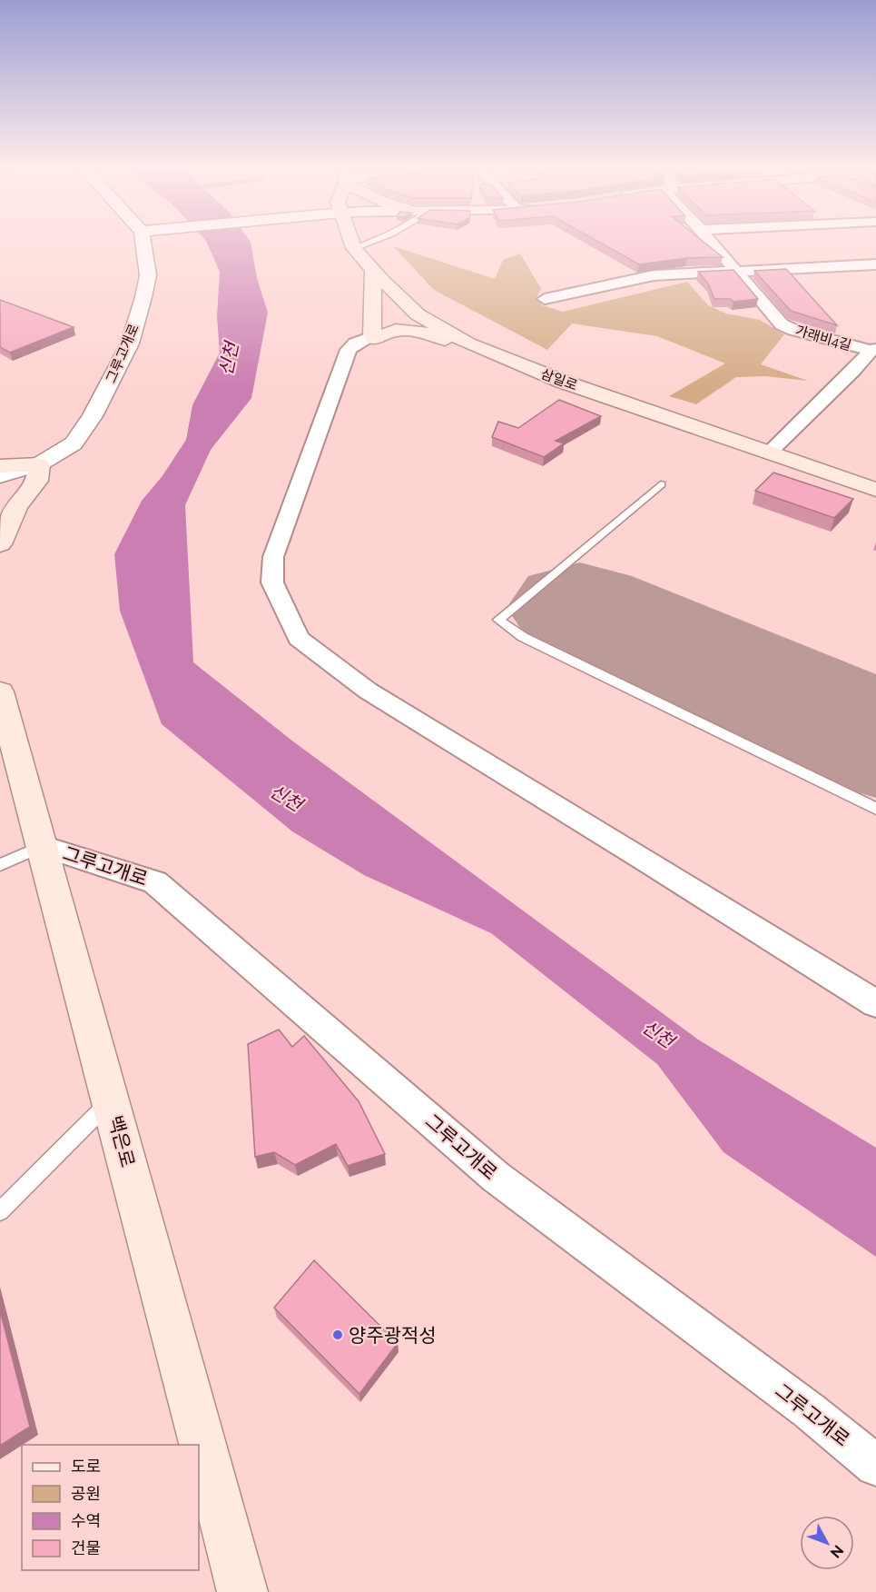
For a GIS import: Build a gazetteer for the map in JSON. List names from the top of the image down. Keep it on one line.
{"streets":{"main road":["삼일로","백은로"],"street":["가래비4길","그루고개로"]},"crossings":[["그루고개로","백은로"]],"water":["신천"],"places":["양주광적성"],"legend":["도로","공원","수역","건물"],"north":"bottom right"}
